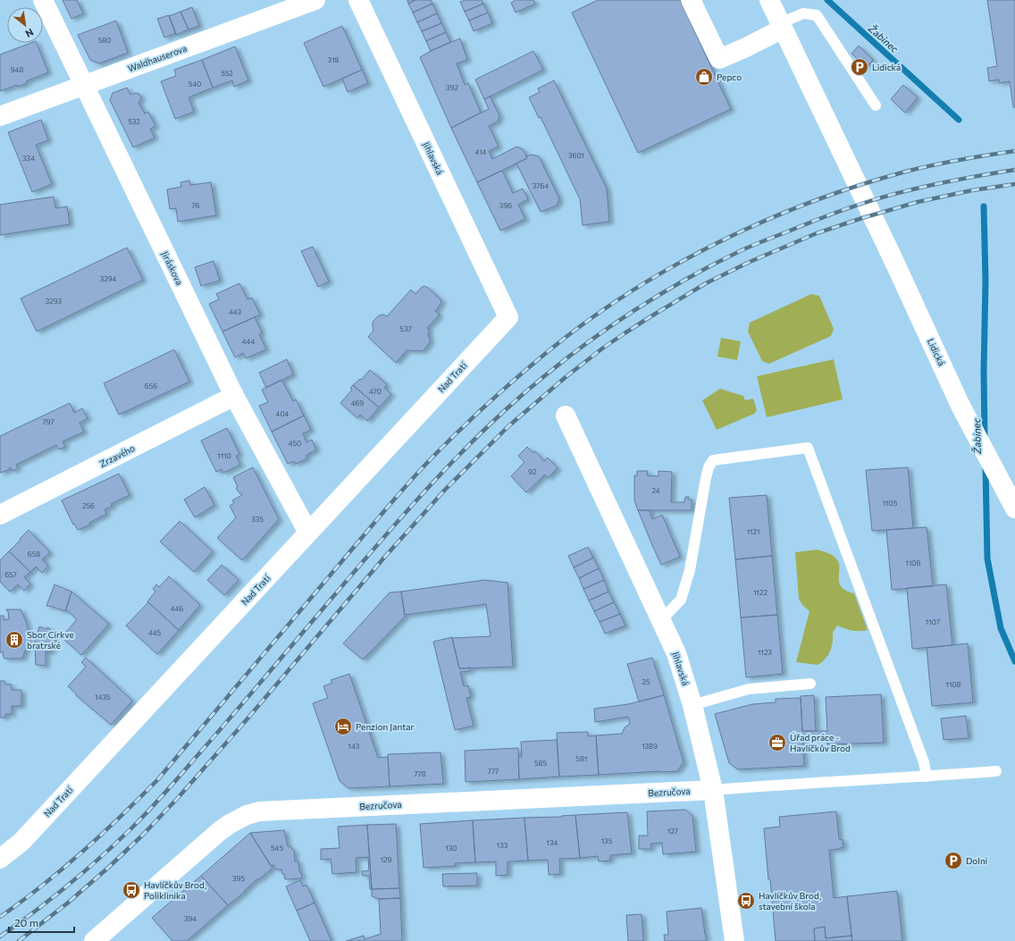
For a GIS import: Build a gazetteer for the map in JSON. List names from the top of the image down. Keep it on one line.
{"streets":{"street":["Waldhauserova","Jihlavská","Jiráskova","Lidická","Nad Tratí","Zrzavého","Bezručova"]},"crossings":[["Waldhauserova","Jiráskova"],["Jihlavská","Nad Tratí"],["Jihlavská","Bezručova"],["Jiráskova","Nad Tratí"],["Jiráskova","Zrzavého"]],"water":["Žabinec"],"places":{"parking":["Lidická","Dolní"],"shop":["Pepco"],"building":["Sbor Církve bratrské"],"hotel":["Penzion Jantar"],"office":["Úřad práce - Havlíčkův Brod"],"bus stop":["Havlíčkův Brod, Poliklinika","Havlíčkův Brod, stavební škola"]},"house_numbers":["580","318","948","552","540","392","532","414","3601","334","3764","76","396","3294","3293","443","537","444","656","470","469","404","797","450","1110","92","24","1105","256","335","1121","658","1106","657","1122","446","1107","445","1123","25","1108","1435","143","1389","581","585","777","778","127","135","134","133","545","130","129","395","394"],"scale_bar":"20 m","north":"bottom right"}
